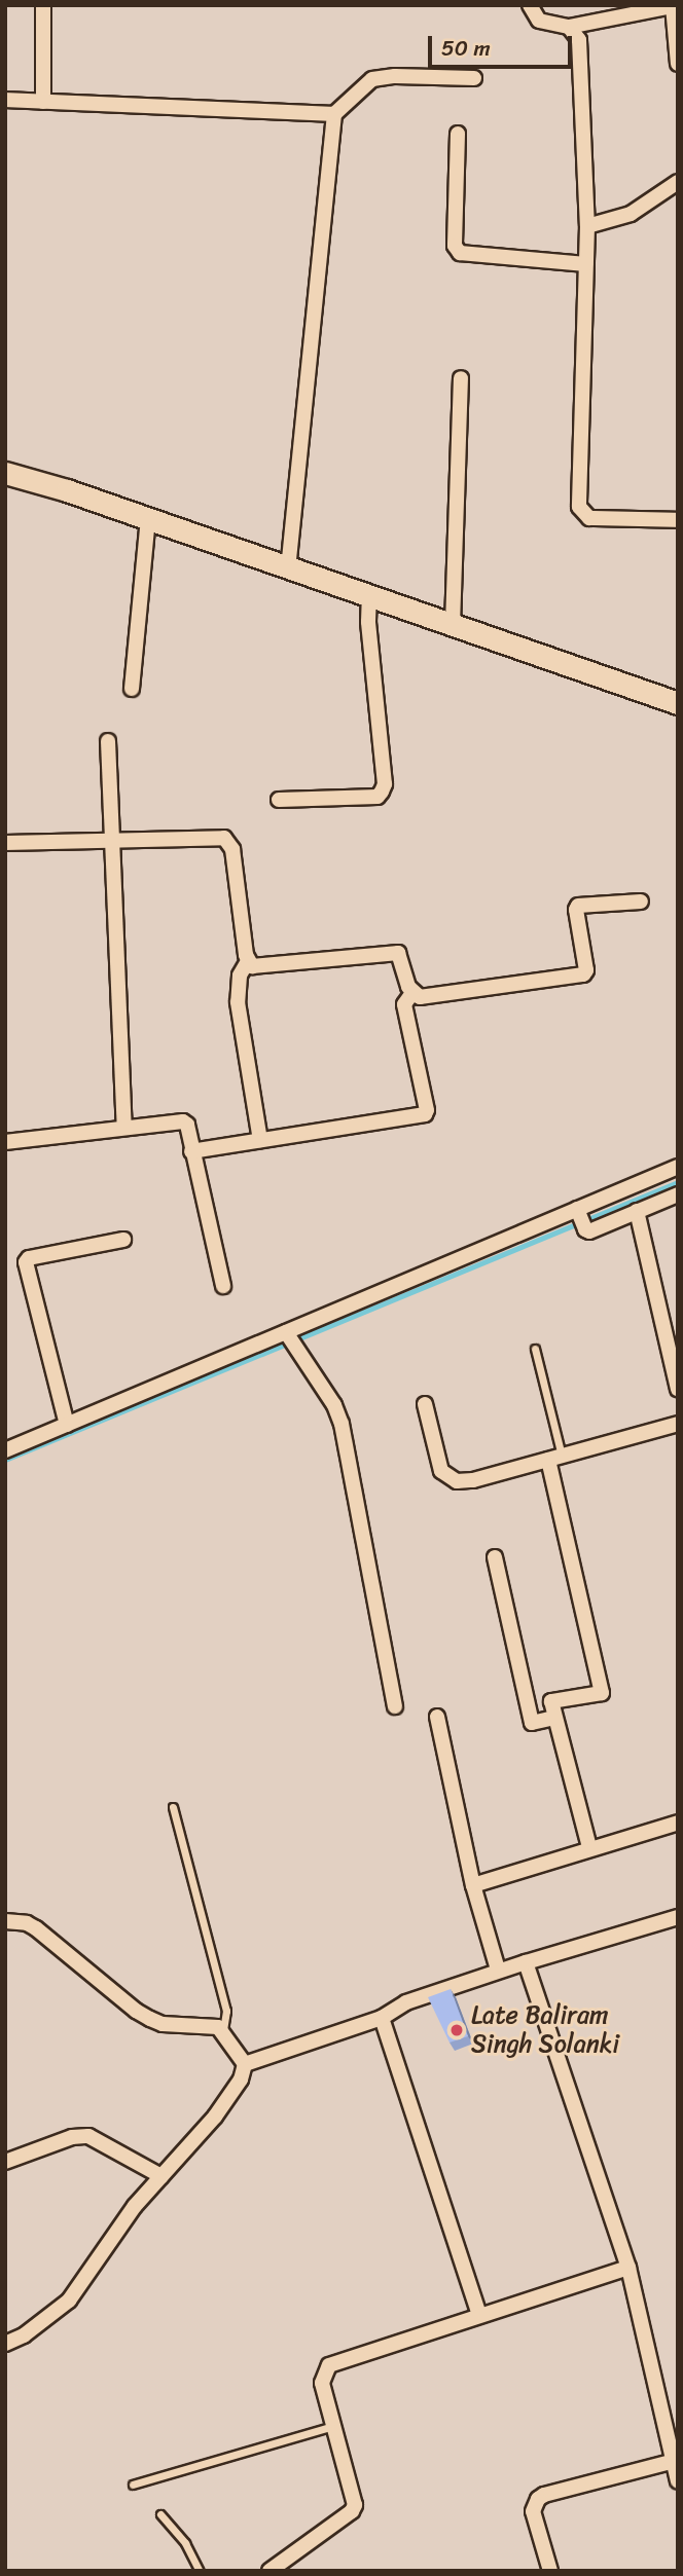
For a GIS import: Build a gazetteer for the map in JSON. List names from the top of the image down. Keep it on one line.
{"places":["Late Baliram Singh Solanki"],"scale_bar":"50 m"}
